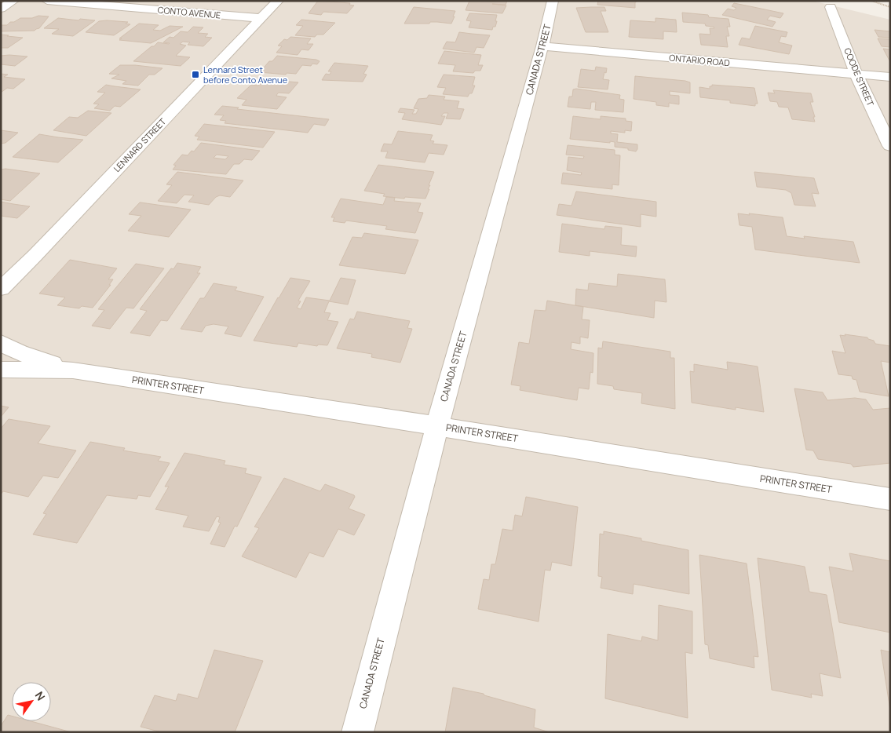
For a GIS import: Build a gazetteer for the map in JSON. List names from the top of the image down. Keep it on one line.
{"streets":{"street":["CONTO AVENUE","CANADA STREET","ONTARIO ROAD","COODE STREET","LENNARD STREET","PRINTER STREET"]},"crossings":[["CONTO AVENUE","LENNARD STREET"],["CANADA STREET","ONTARIO ROAD"],["CANADA STREET","PRINTER STREET"],["ONTARIO ROAD","COODE STREET"]],"places":{"transit":["Lennard Street before Conto Avenue"]},"north":"top right"}
